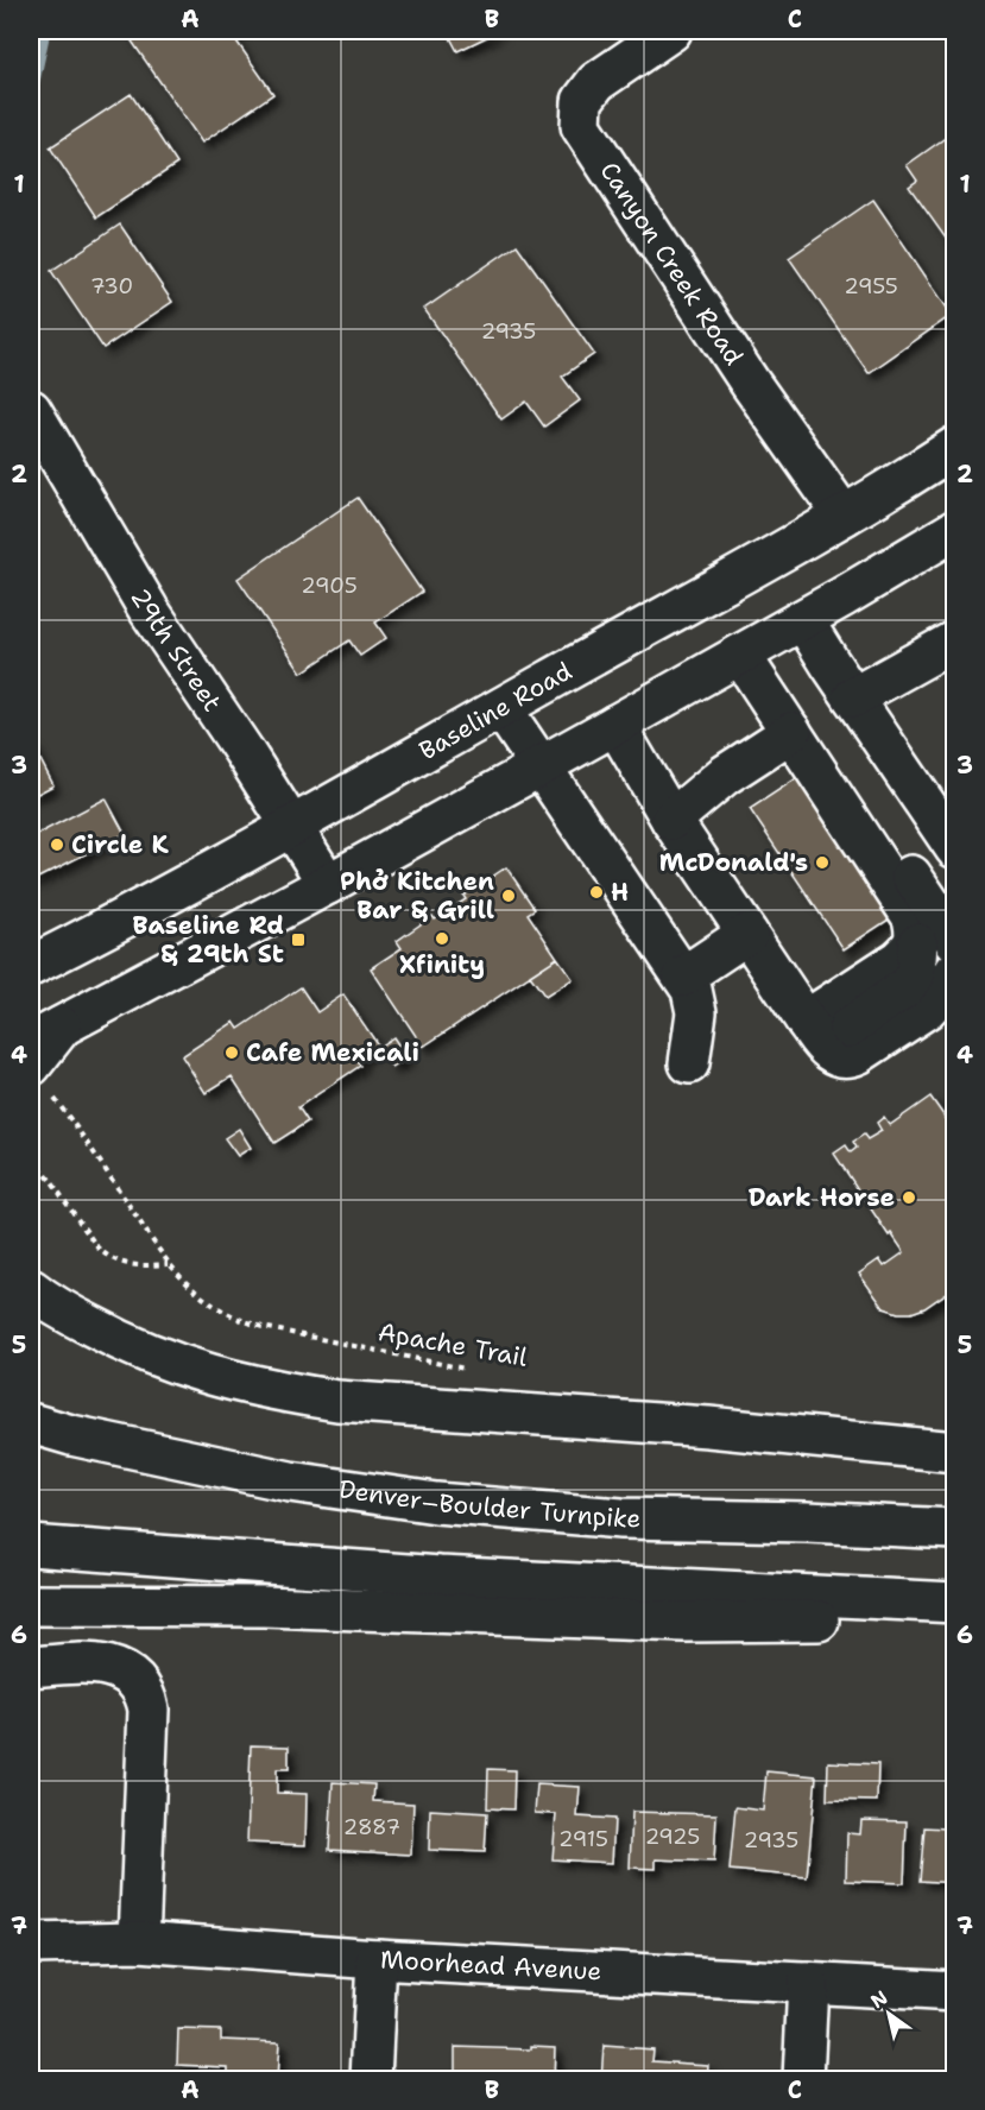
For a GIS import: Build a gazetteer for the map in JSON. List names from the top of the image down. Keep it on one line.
{"streets":{"main road":["Canyon Creek Road","29th Street","Baseline Road","Denver–Boulder Turnpike","Moorhead Avenue"],"path":["Apache Trail"]},"crossings":[["Canyon Creek Road","Baseline Road"],["29th Street","Baseline Road"]],"places":{"other":["Circle K","McDonald's","H","Phở Kitchen Bar & Grill","Xfinity","Cafe Mexicali","Dark Horse"],"transit":["Baseline Rd & 29th St"]},"house_numbers":["730","2955","2935","2905","2887","2925","2915","2935"],"north":"top left","grid":{"columns":["A","B","C"],"rows":["1","2","3","4","5","6","7"]}}
